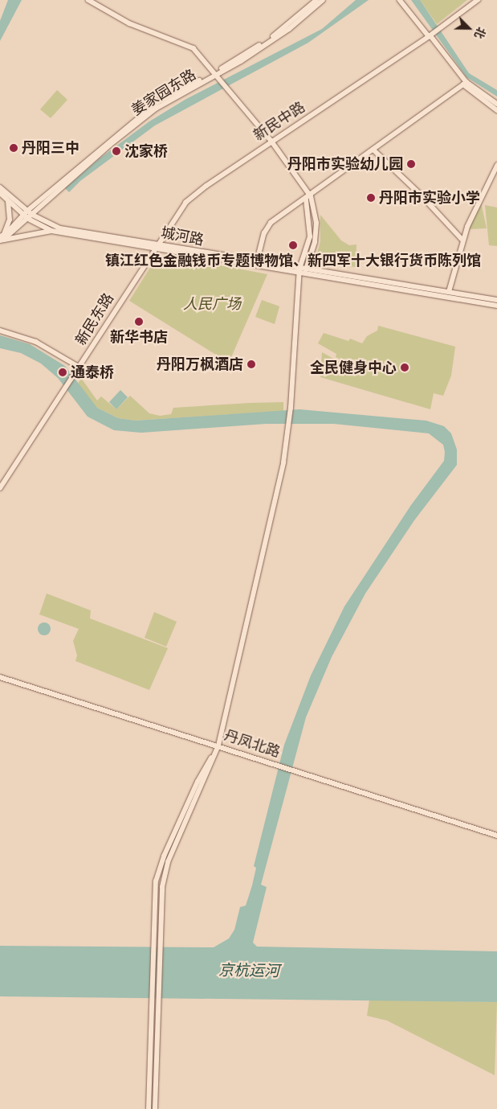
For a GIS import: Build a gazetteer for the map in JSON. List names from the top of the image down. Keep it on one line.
{"streets":{"main road":["姜家园东路","城河路","丹凤北路"],"street":["新民中路","新民东路"]},"crossings":[["姜家园东路","城河路"],["新民中路","城河路"],["新民中路","新民东路"],["城河路","新民东路"]],"water":["京杭运河"],"parks":["人民广场"],"places":["丹阳三中","沈家桥","丹阳市实验幼儿园","丹阳市实验小学","镇江红色金融钱币专题博物馆、新四军十大银行货币陈列馆","新华书店","丹阳万枫酒店","全民健身中心","通泰桥"],"north":"bottom right"}
